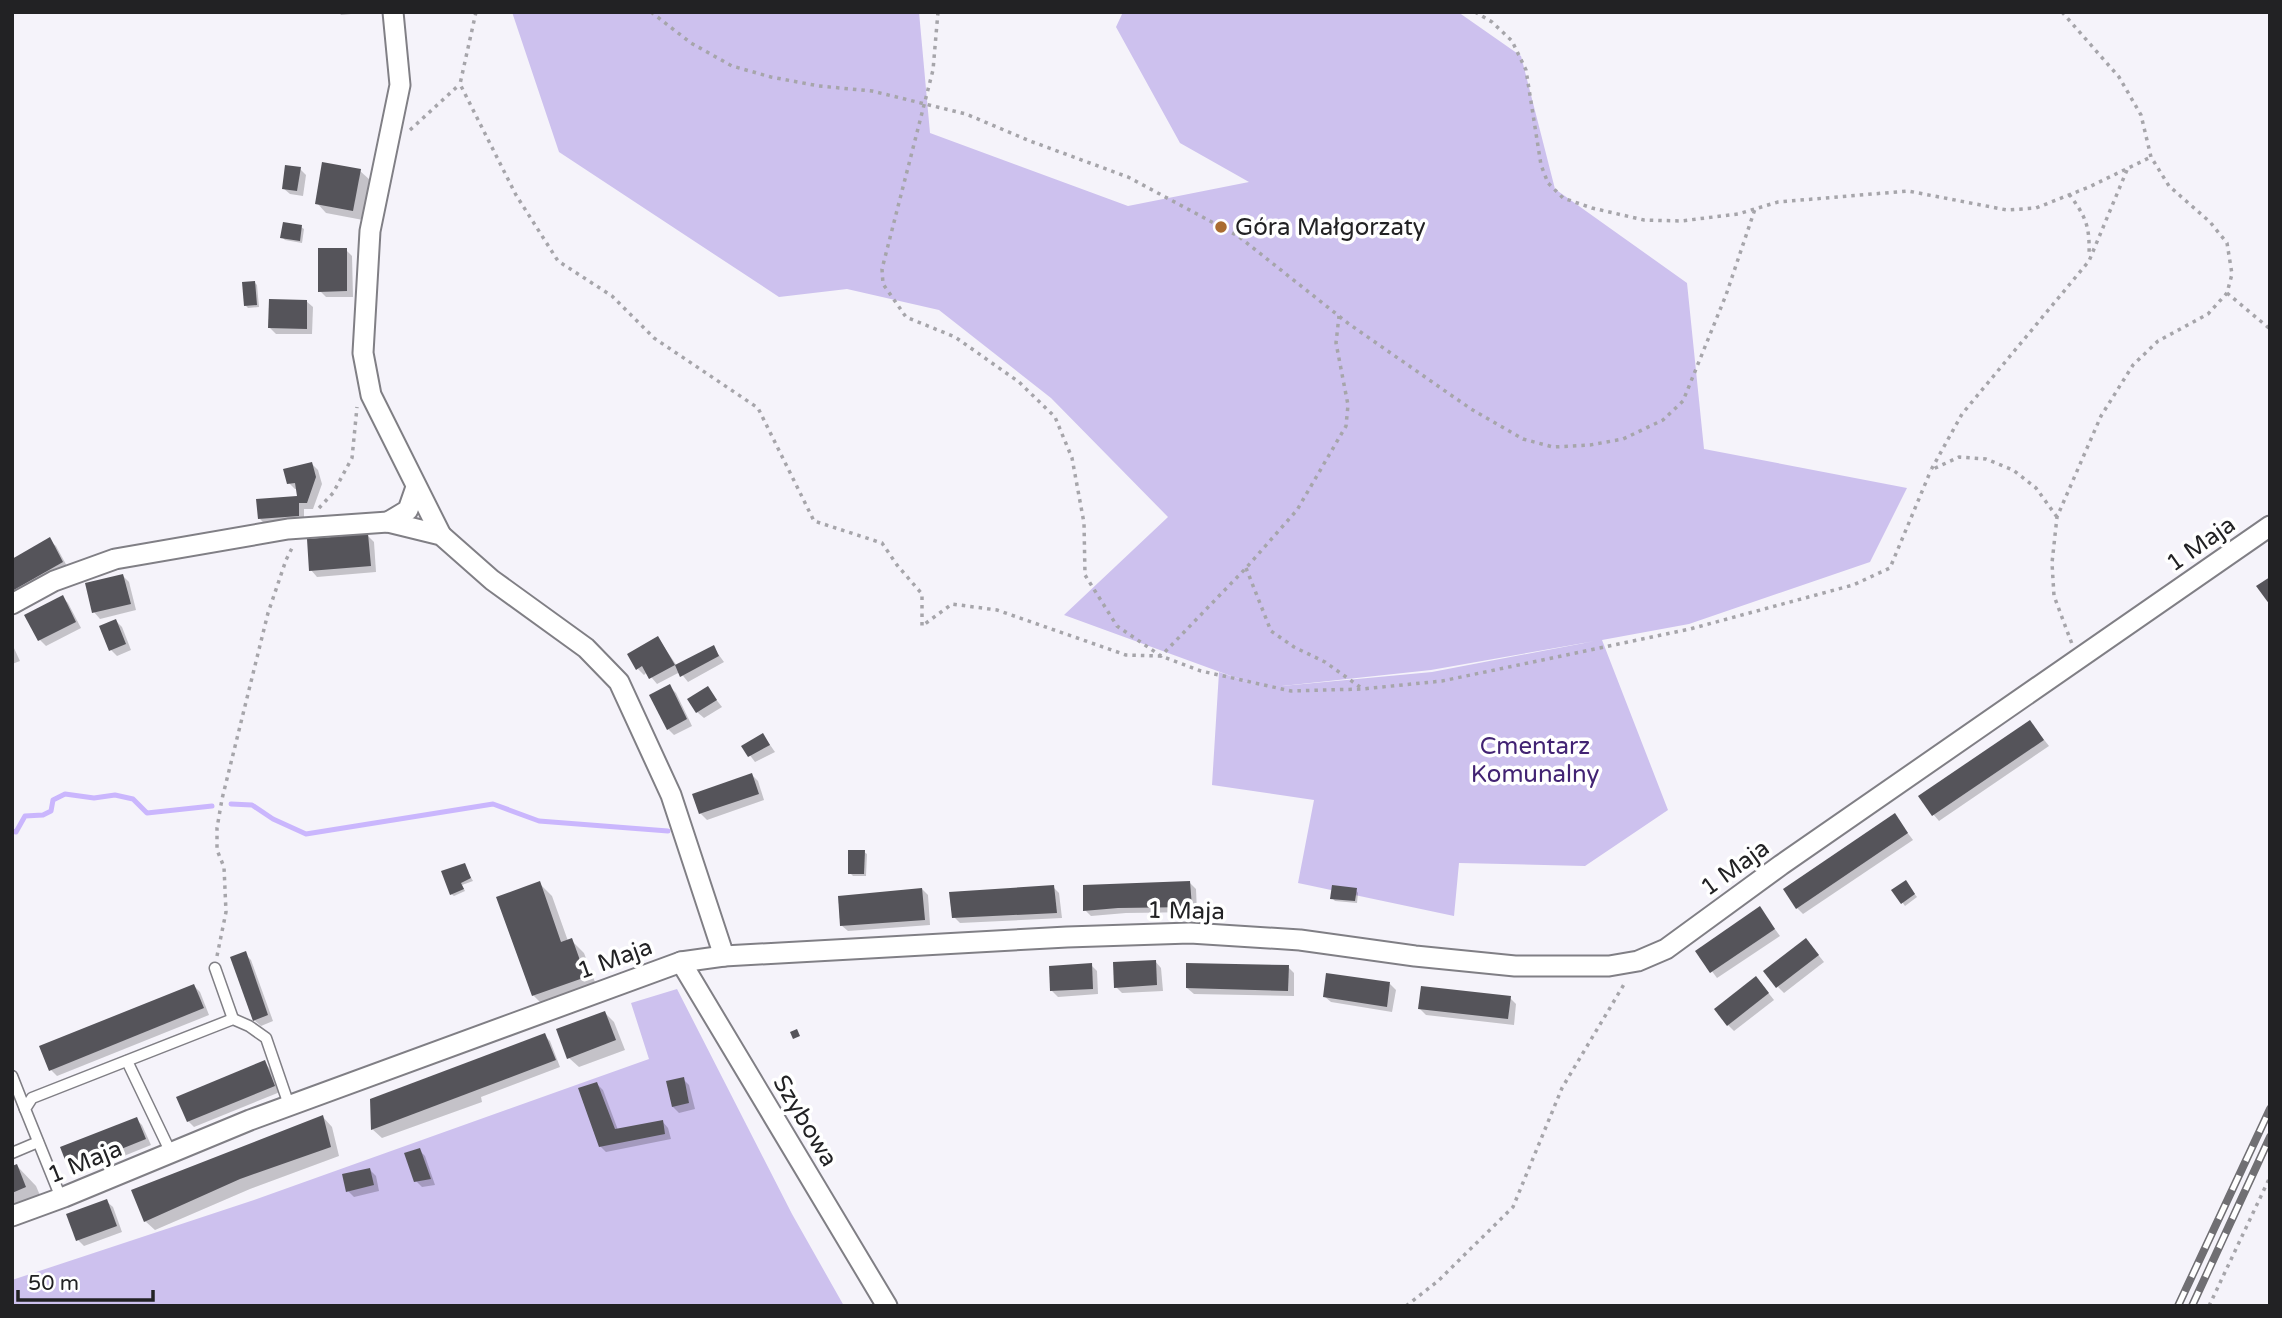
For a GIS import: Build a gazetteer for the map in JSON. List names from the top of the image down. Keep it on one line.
{"streets":{"street":["1 Maja","Szybowa"]},"crossings":[["1 Maja","Szybowa"]],"parks":["Cmentarz Komunalny"],"places":["Góra Małgorzaty"],"scale_bar":"50 m"}
